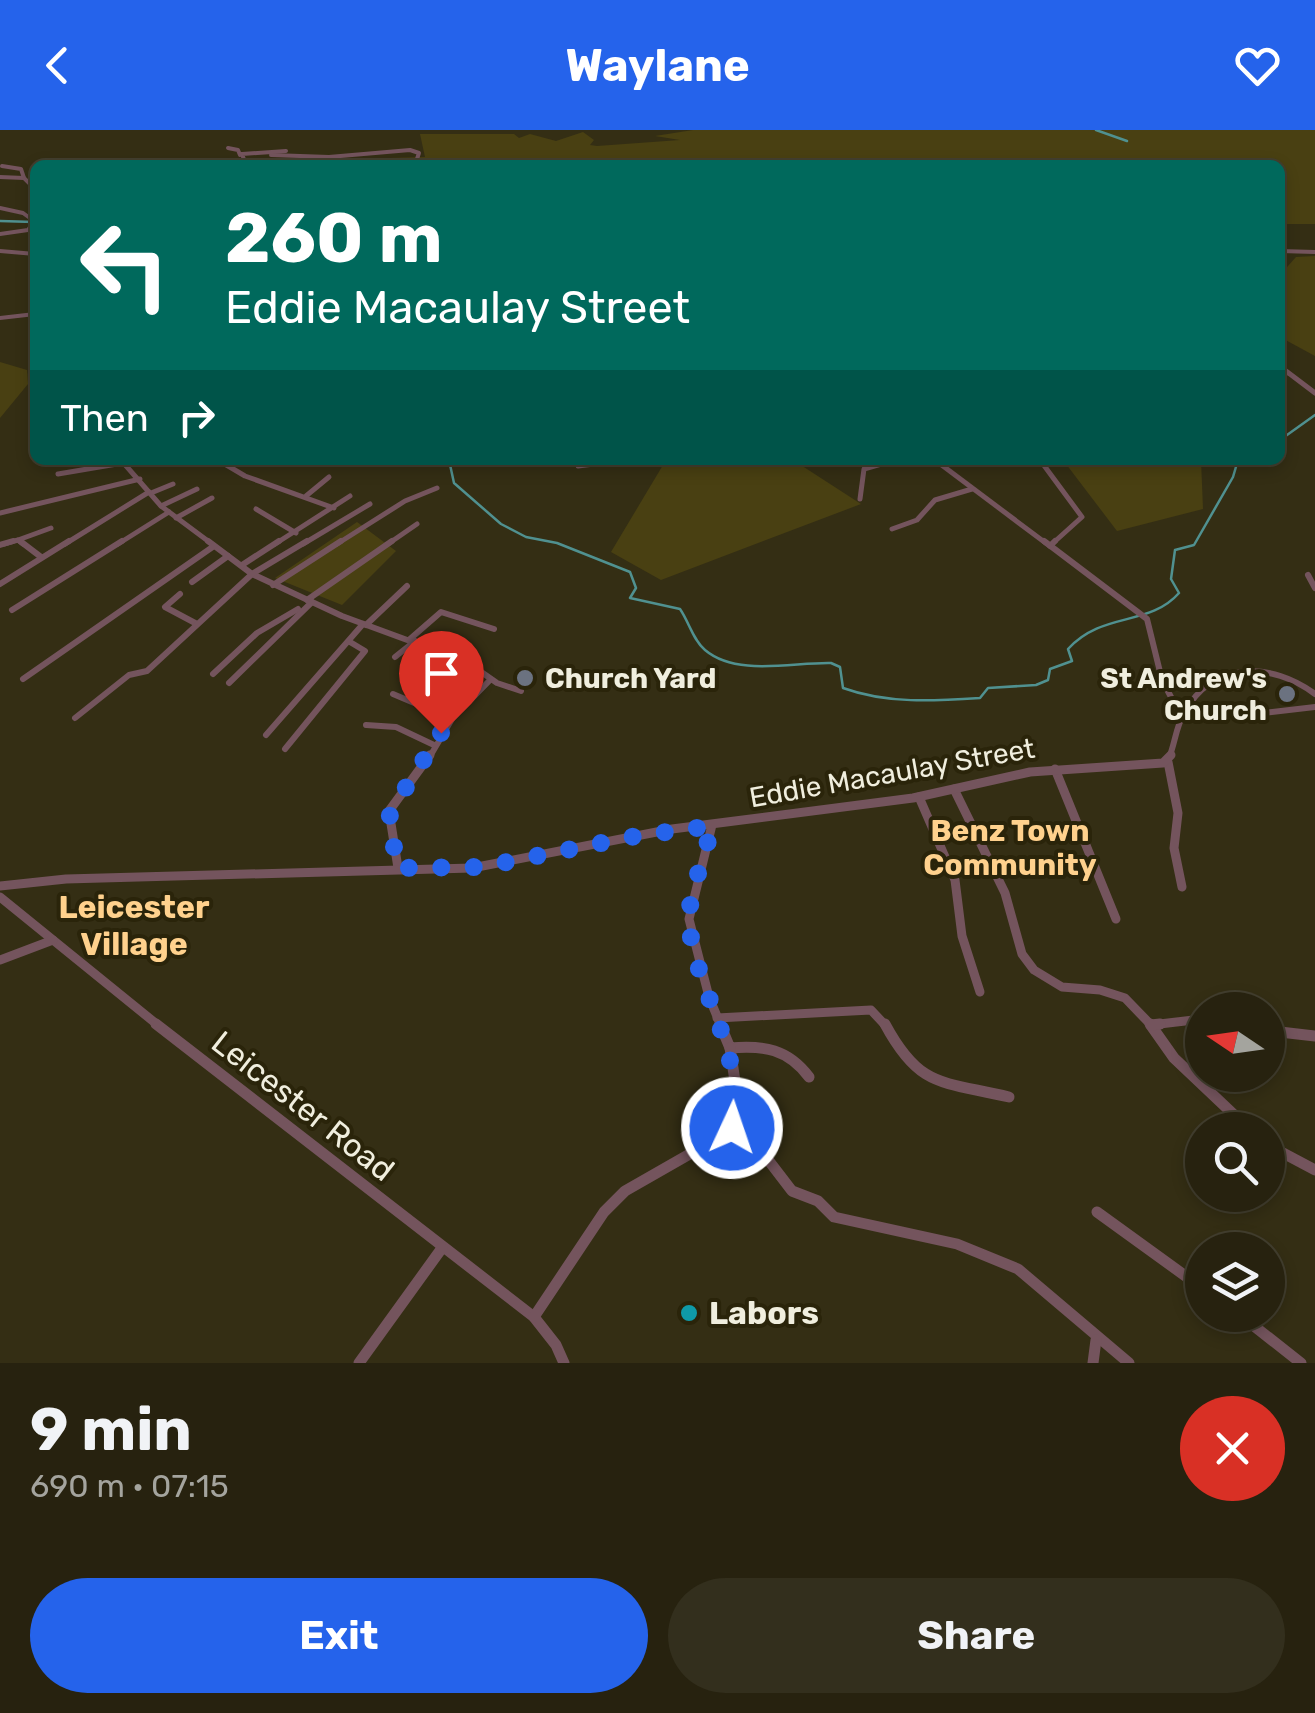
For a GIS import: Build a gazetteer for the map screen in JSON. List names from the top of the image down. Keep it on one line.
{"streets":{"street":["Eddie Macaulay Street","Leicester Road"]},"districts":["Benz Town Community","Leicester Village"],"places":["Church Yard","St Andrew's Church","Labors"],"north":"left","page":{"header":"Waylane","turn":["260 m","Eddie Macaulay Street"],"then":"Then","heading":["9 min","690 m · 07:15"],"buttons":["Exit","Share"]}}
